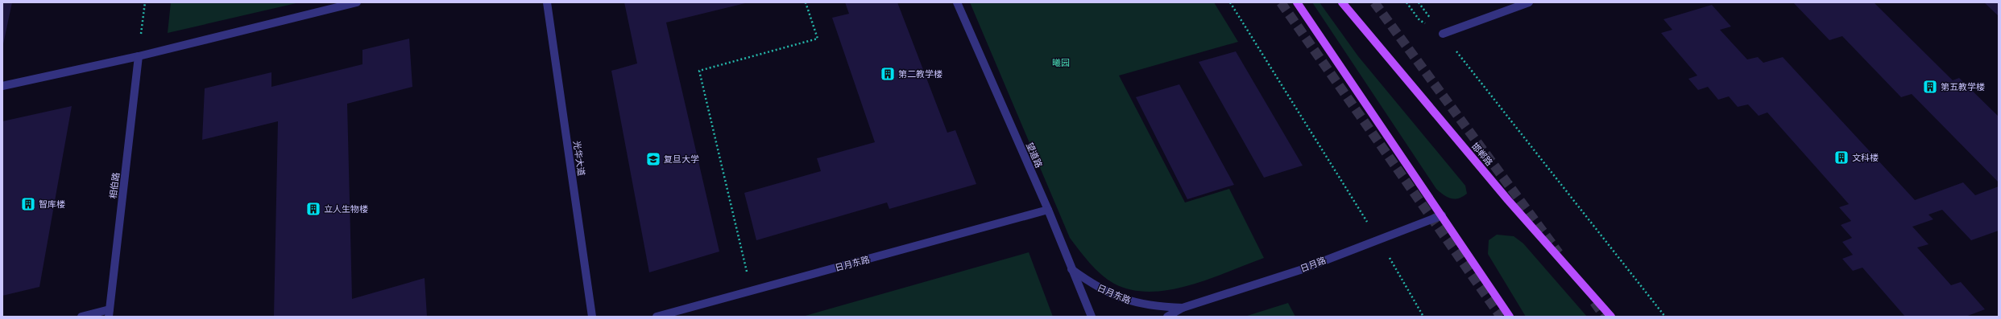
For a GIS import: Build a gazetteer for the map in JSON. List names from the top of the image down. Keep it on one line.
{"streets":{"main road":["邯郸路"],"street":["望道路","光华大道","相伯路","日月东路","日月路"]},"crossings":[["望道路","日月东路"],["日月东路","日月路"]],"parks":["曦园"],"places":{"building":["第二教学楼","第五教学楼","文科楼","智库楼","立人生物楼"],"school or university":["复旦大学"]}}
